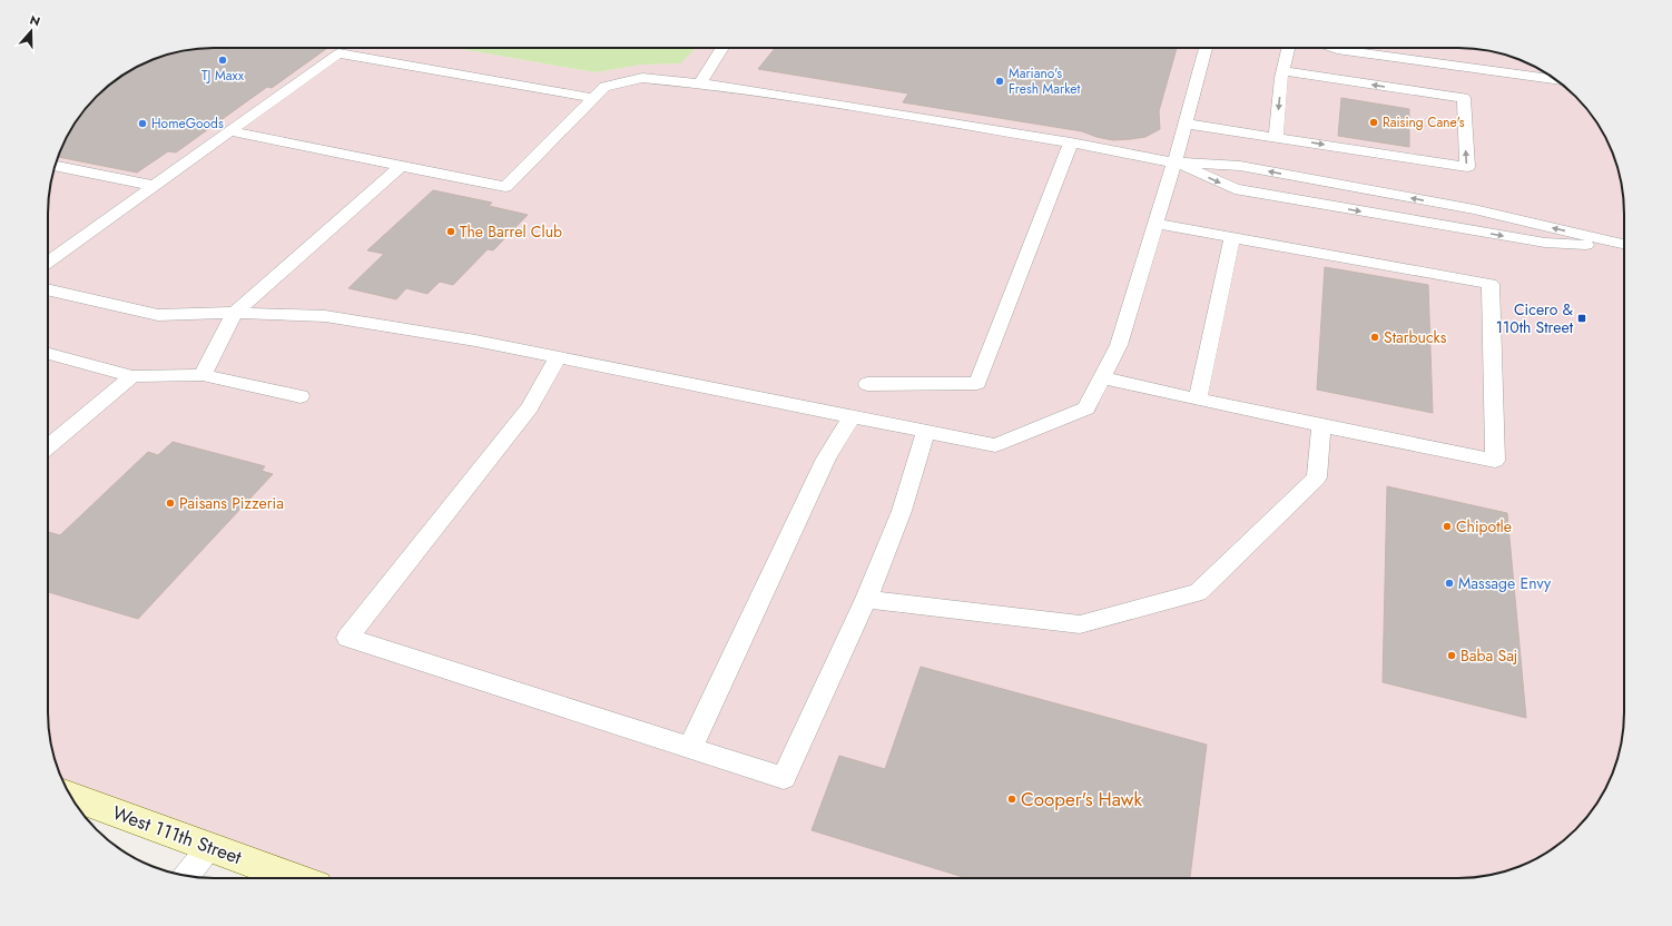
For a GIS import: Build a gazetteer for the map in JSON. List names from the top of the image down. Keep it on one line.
{"streets":{"main road":["West 111th Street"]},"places":{"other":["TJ Maxx","Mariano's Fresh Market","Raising Cane's","HomeGoods","The Barrel Club","Starbucks","Paisans Pizzeria","Chipotle","Massage Envy","Baba Saj","Cooper's Hawk"],"transit":["Cicero & 110th Street"]},"north":"top"}
